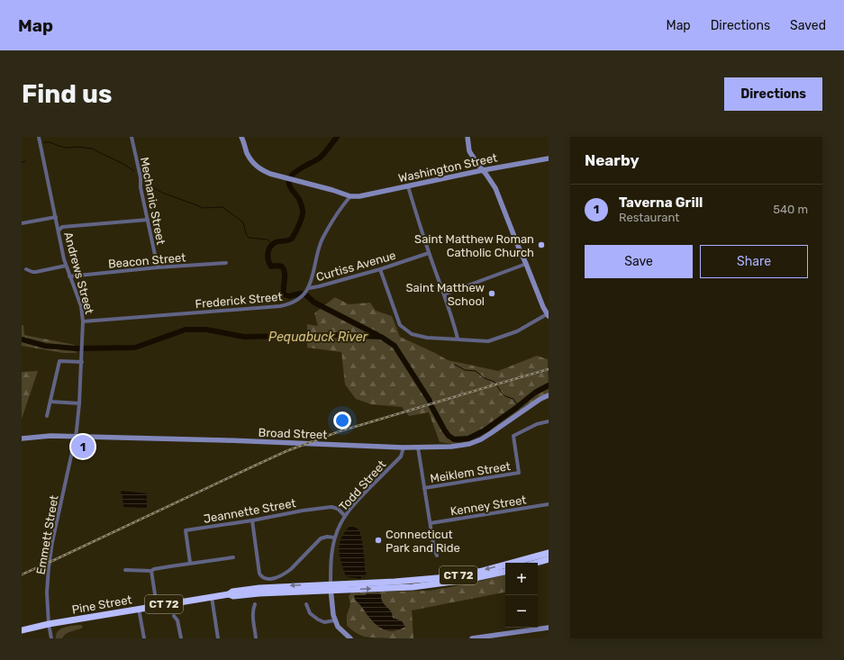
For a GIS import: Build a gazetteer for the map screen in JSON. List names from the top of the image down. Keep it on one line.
{"streets":{"highway":["CT 72","Pine Street"],"main road":["Washington Street","Broad Street"],"street":["Mechanic Street","Beacon Street","Curtiss Avenue","Andrews Street","Frederick Street","Meiklem Street","Todd Street","Kenney Street","Jeannette Street","Emmett Street"]},"crossings":[["Washington Street","Frederick Street"],["Mechanic Street","Beacon Street"],["Beacon Street","Andrews Street"],["Curtiss Avenue","Frederick Street"],["Andrews Street","Frederick Street"],["Andrews Street","Broad Street"],["Andrews Street","Emmett Street"],["Broad Street","Todd Street"],["Broad Street","Emmett Street"],["Todd Street","Jeannette Street"],["Todd Street","CT 72"],["Todd Street","Pine Street"],["Emmett Street","Pine Street"],["CT 72","Pine Street"]],"water":["Pequabuck River"],"places":["Saint Matthew Roman Catholic Church","Saint Matthew School","Connecticut Park and Ride"],"page":{"header":"Map","nav":["Map","Directions","Saved"],"buttons":["Directions",["Save","Share"]],"title":"Find us","heading":"Nearby","list":[{"mark":"1","name":"Taverna Grill","note":"Restaurant","value":"540 m"}],"pins":"1","map_buttons":["+","−"]}}
